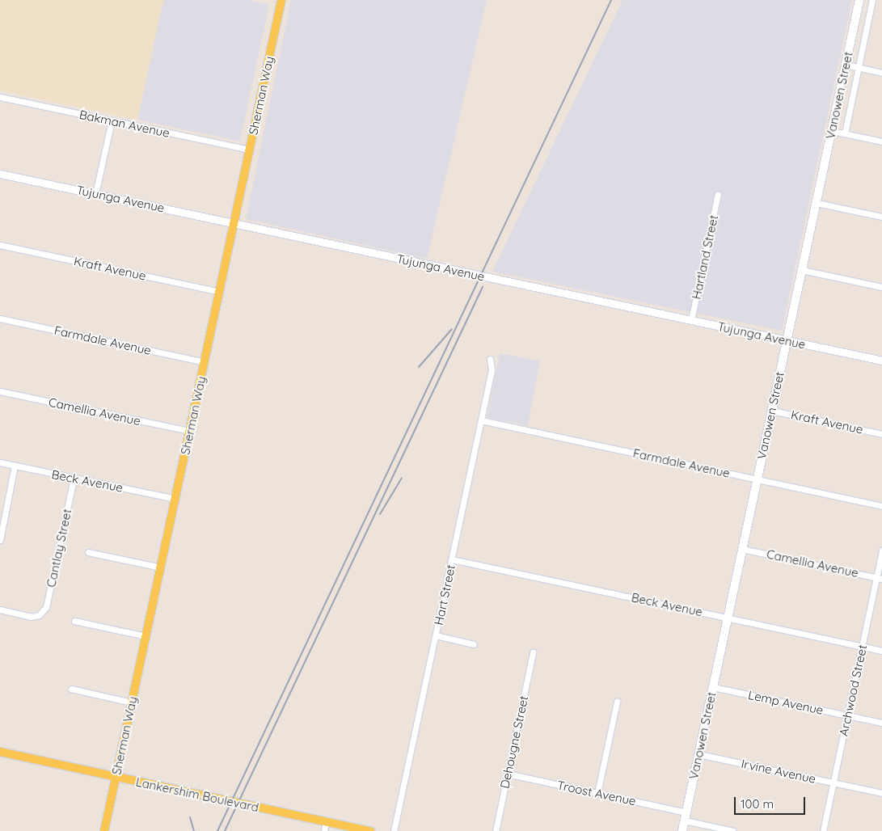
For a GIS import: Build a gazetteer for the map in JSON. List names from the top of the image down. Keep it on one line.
{"streets":{"main road":["Sherman Way","Vanowen Street","Lankershim Boulevard"],"street":["Bakman Avenue","Tujunga Avenue","Hartland Street","Kraft Avenue","Farmdale Avenue","Camellia Avenue","Beck Avenue","Cantlay Street","Hart Street","Archwood Street","Lemp Avenue","Dehougne Street","Irvine Avenue","Troost Avenue"]},"crossings":[["Sherman Way","Bakman Avenue"],["Sherman Way","Tujunga Avenue"],["Sherman Way","Kraft Avenue"],["Sherman Way","Farmdale Avenue"],["Sherman Way","Camellia Avenue"],["Sherman Way","Beck Avenue"],["Sherman Way","Lankershim Boulevard"],["Vanowen Street","Tujunga Avenue"],["Vanowen Street","Kraft Avenue"],["Vanowen Street","Farmdale Avenue"],["Vanowen Street","Camellia Avenue"],["Vanowen Street","Beck Avenue"],["Vanowen Street","Lemp Avenue"],["Vanowen Street","Irvine Avenue"],["Vanowen Street","Troost Avenue"],["Tujunga Avenue","Hartland Street"],["Farmdale Avenue","Hart Street"],["Camellia Avenue","Archwood Street"],["Beck Avenue","Cantlay Street"],["Beck Avenue","Hart Street"],["Beck Avenue","Archwood Street"],["Archwood Street","Lemp Avenue"],["Archwood Street","Irvine Avenue"],["Dehougne Street","Troost Avenue"]],"scale_bar":"100 m"}
